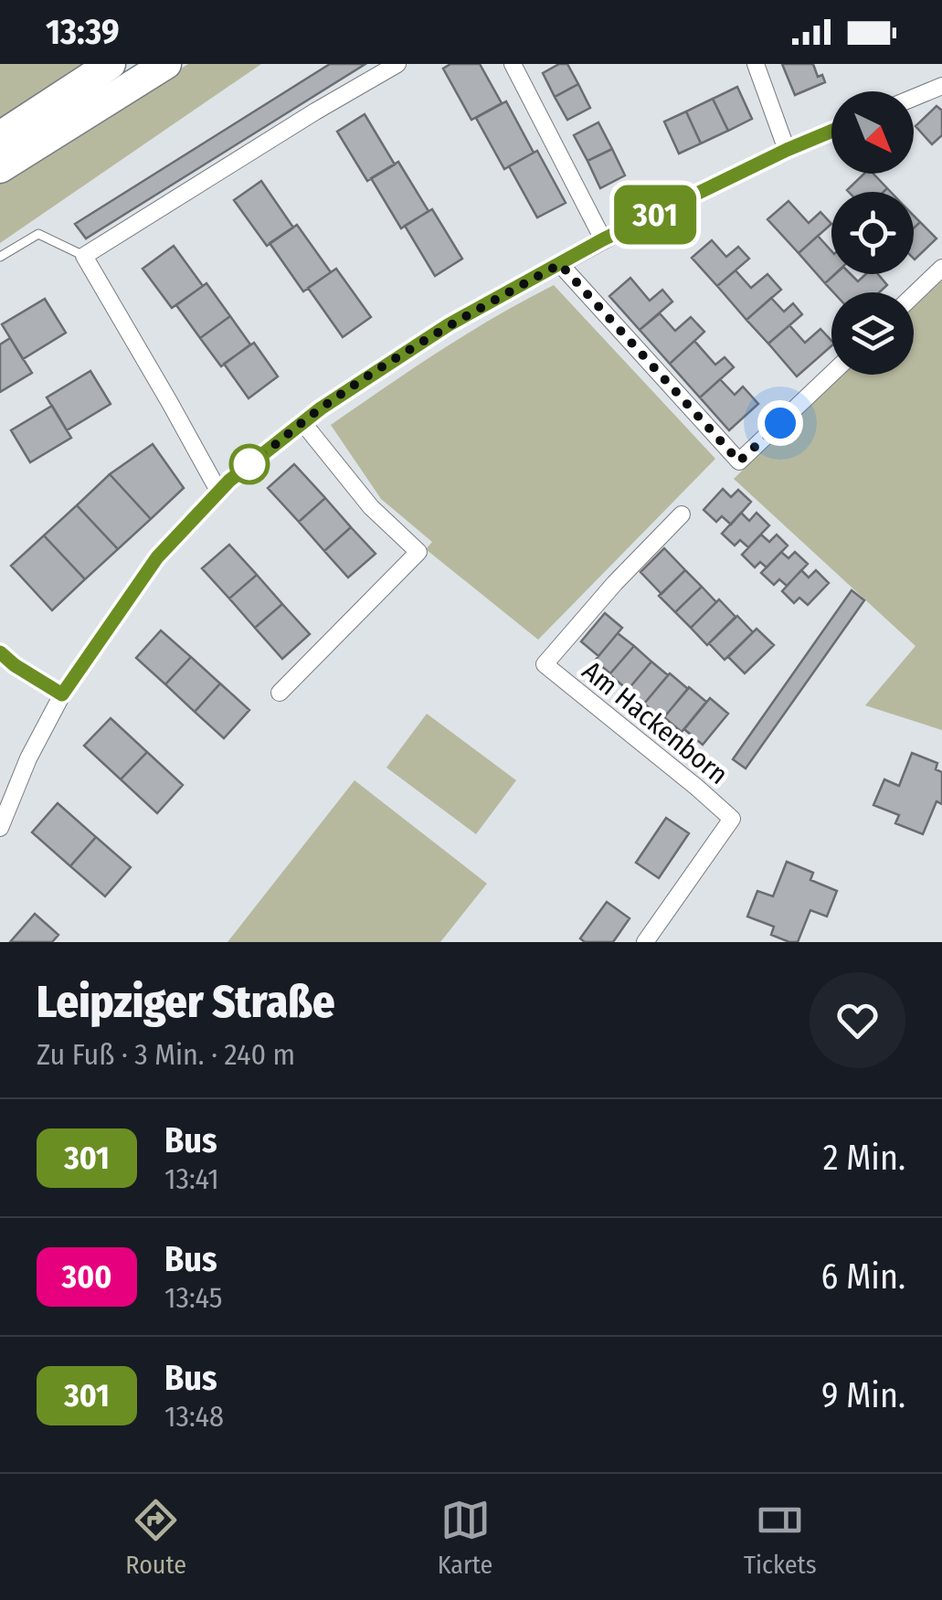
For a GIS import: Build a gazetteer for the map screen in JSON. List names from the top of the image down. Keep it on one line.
{"streets":{"street":["Am Hackenborn"]},"lines":["bus line 301"],"north":"bottom right","page":{"status":"13:39","on_map":"301","heading":["Leipziger Straße","Zu Fuß · 3 Min. · 240 m"],"list":[{"mark":"301","name":"Bus","note":"13:41","value":"2 Min."},{"mark":"300","name":"Bus","note":"13:45","value":"6 Min."},{"mark":"301","name":"Bus","note":"13:48","value":"9 Min."}],"tabs":["Route","Karte","Tickets"]}}
